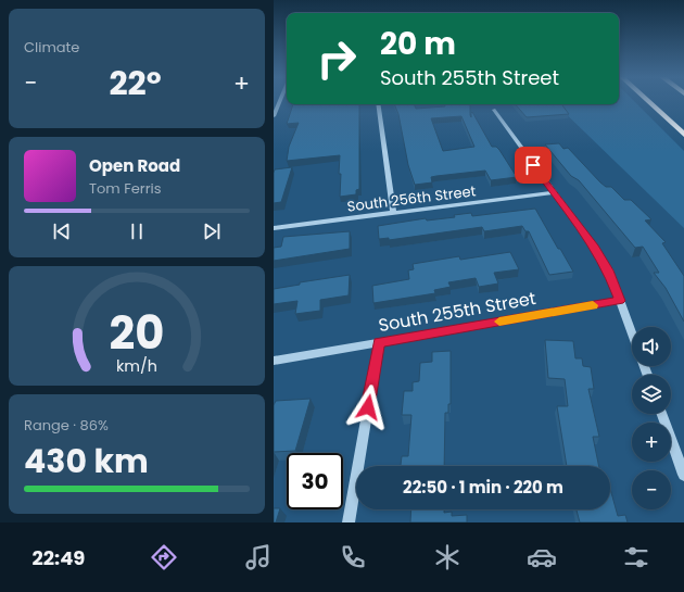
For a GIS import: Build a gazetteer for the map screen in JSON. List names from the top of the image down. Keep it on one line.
{"streets":{"street":["South 256th Street","South 255th Street"]},"page":{"tile":["Climate",["Range · 86%","430 km"]],"turn":["20 m","South 255th Street"],"heat":["−","22°","+"],"song":["Open Road","Tom Ferris"],"map_buttons":["+","−"],"limit":"30","trip":"22:50 · 1 min · 220 m","tabs":"22:49","gauge":["20","km/h"]}}
